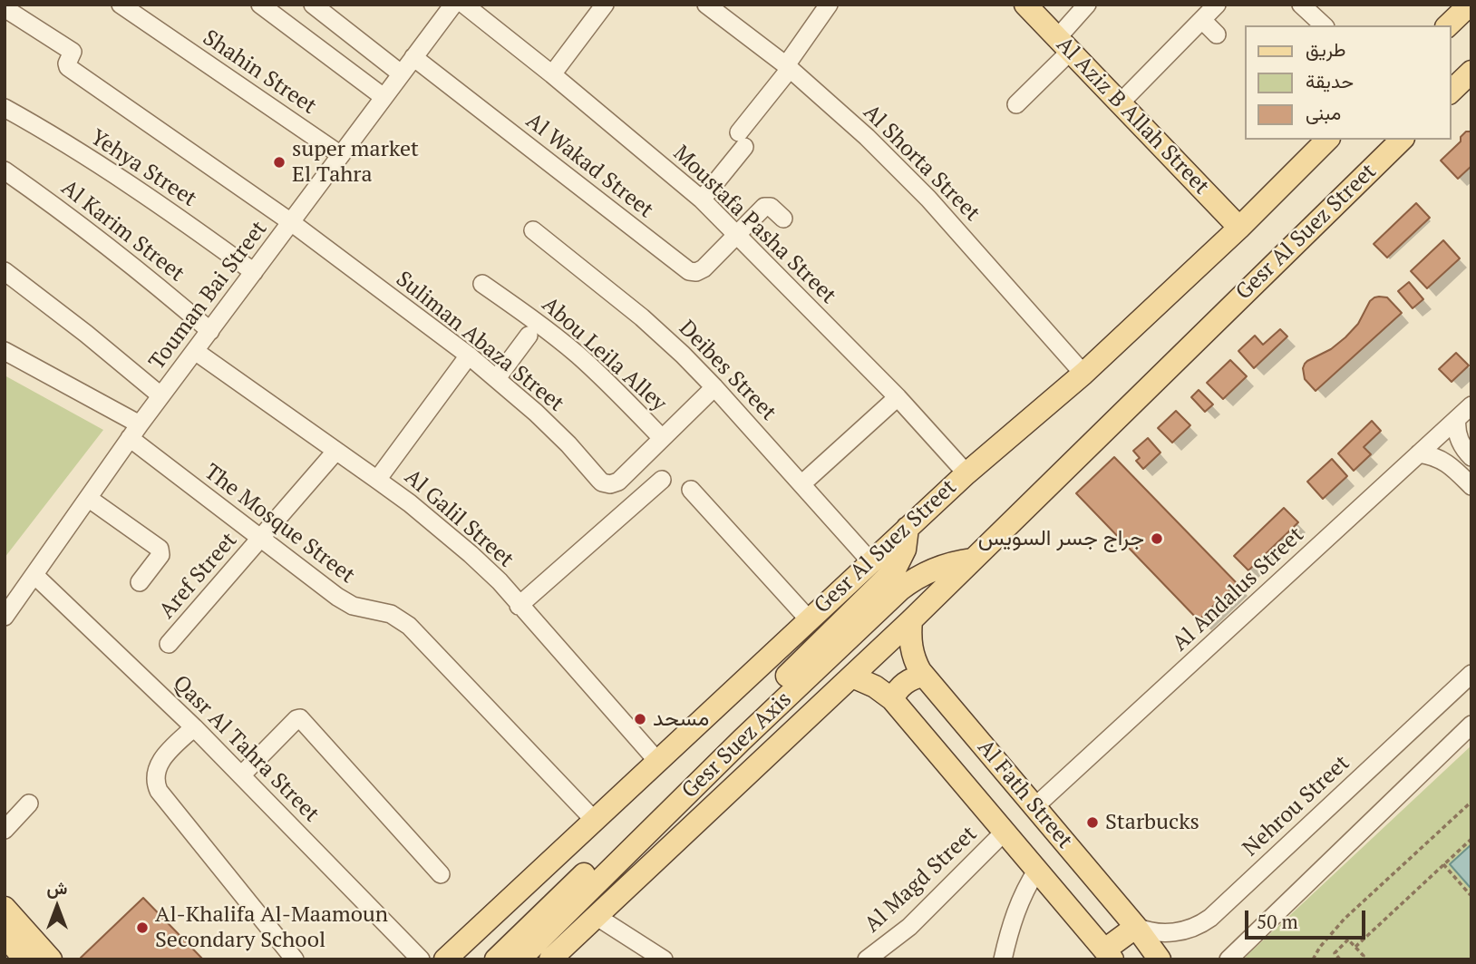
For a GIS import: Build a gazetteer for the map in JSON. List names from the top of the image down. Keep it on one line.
{"streets":{"main road":["Al Aziz B Allah Street","Gesr Al Suez Street","Gesr Suez Axis","Al Fath Street"],"street":["Shahin Street","Al Shorta Street","Al Wakad Street","Yehya Street","Moustafa Pasha Street","Al Karim Street","Touman Bai Street","Suliman Abaza Street","Abou Leila Alley","Deibes Street","Al Galil Street","The Mosque Street","Aref Street","Al Andalus Street","Qasr Al Tahra Street","Nehrou Street","Al Magd Street"]},"crossings":[["Shahin Street","Touman Bai Street"],["Al Aziz B Allah Street","Gesr Al Suez Street"],["Al Shorta Street","Gesr Al Suez Street"],["Al Wakad Street","Moustafa Pasha Street"],["Al Wakad Street","Touman Bai Street"],["Yehya Street","Touman Bai Street"],["Moustafa Pasha Street","Gesr Al Suez Street"],["Al Karim Street","Touman Bai Street"],["Gesr Al Suez Street","Deibes Street"],["Gesr Al Suez Street","Al Galil Street"],["Gesr Al Suez Street","The Mosque Street"],["Gesr Al Suez Street","Gesr Suez Axis"],["Gesr Al Suez Street","Al Fath Street"],["Touman Bai Street","Suliman Abaza Street"],["Touman Bai Street","Al Galil Street"],["Touman Bai Street","The Mosque Street"],["Touman Bai Street","Qasr Al Tahra Street"],["Suliman Abaza Street","Abou Leila Alley"],["Suliman Abaza Street","Deibes Street"],["Al Galil Street","Aref Street"],["The Mosque Street","Aref Street"],["Al Andalus Street","Al Fath Street"],["Al Fath Street","Nehrou Street"],["Al Fath Street","Al Magd Street"]],"places":["super market El Tahra","جراج جسر السويس","مسحد","Starbucks","Al-Khalifa Al-Maamoun Secondary School"],"legend":["طريق","حديقة","مبنى"],"scale_bar":"50 m","north":"top"}
